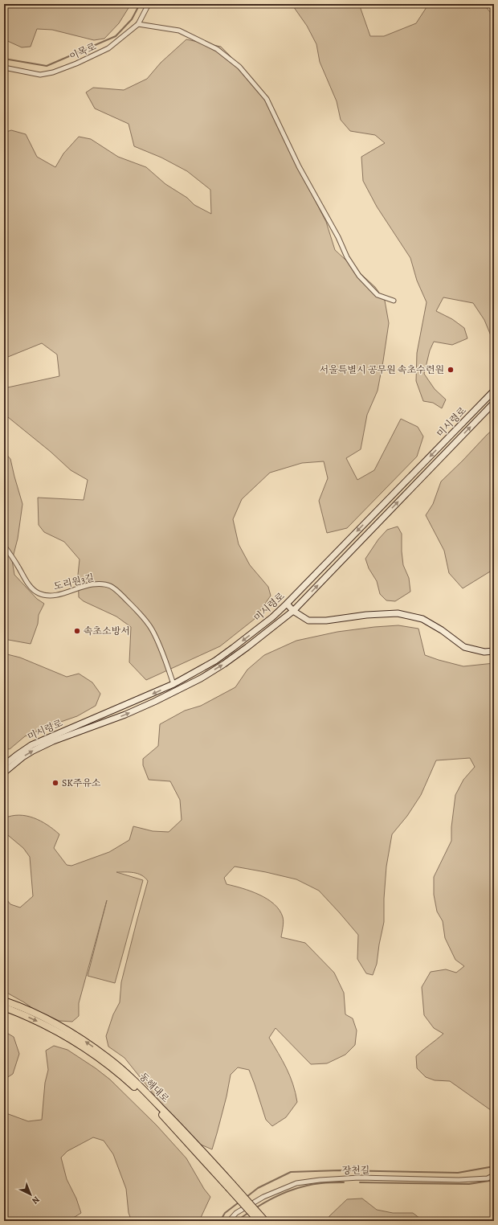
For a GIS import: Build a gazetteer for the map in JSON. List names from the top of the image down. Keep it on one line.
{"streets":{"main road":["미시령로","동해대로"],"street":["이목로","도리원3길","장천길"]},"crossings":[["미시령로","도리원3길"]],"places":["서울특별시 공무원 속초수련원","속초소방서","SK주유소"],"north":"bottom right"}
